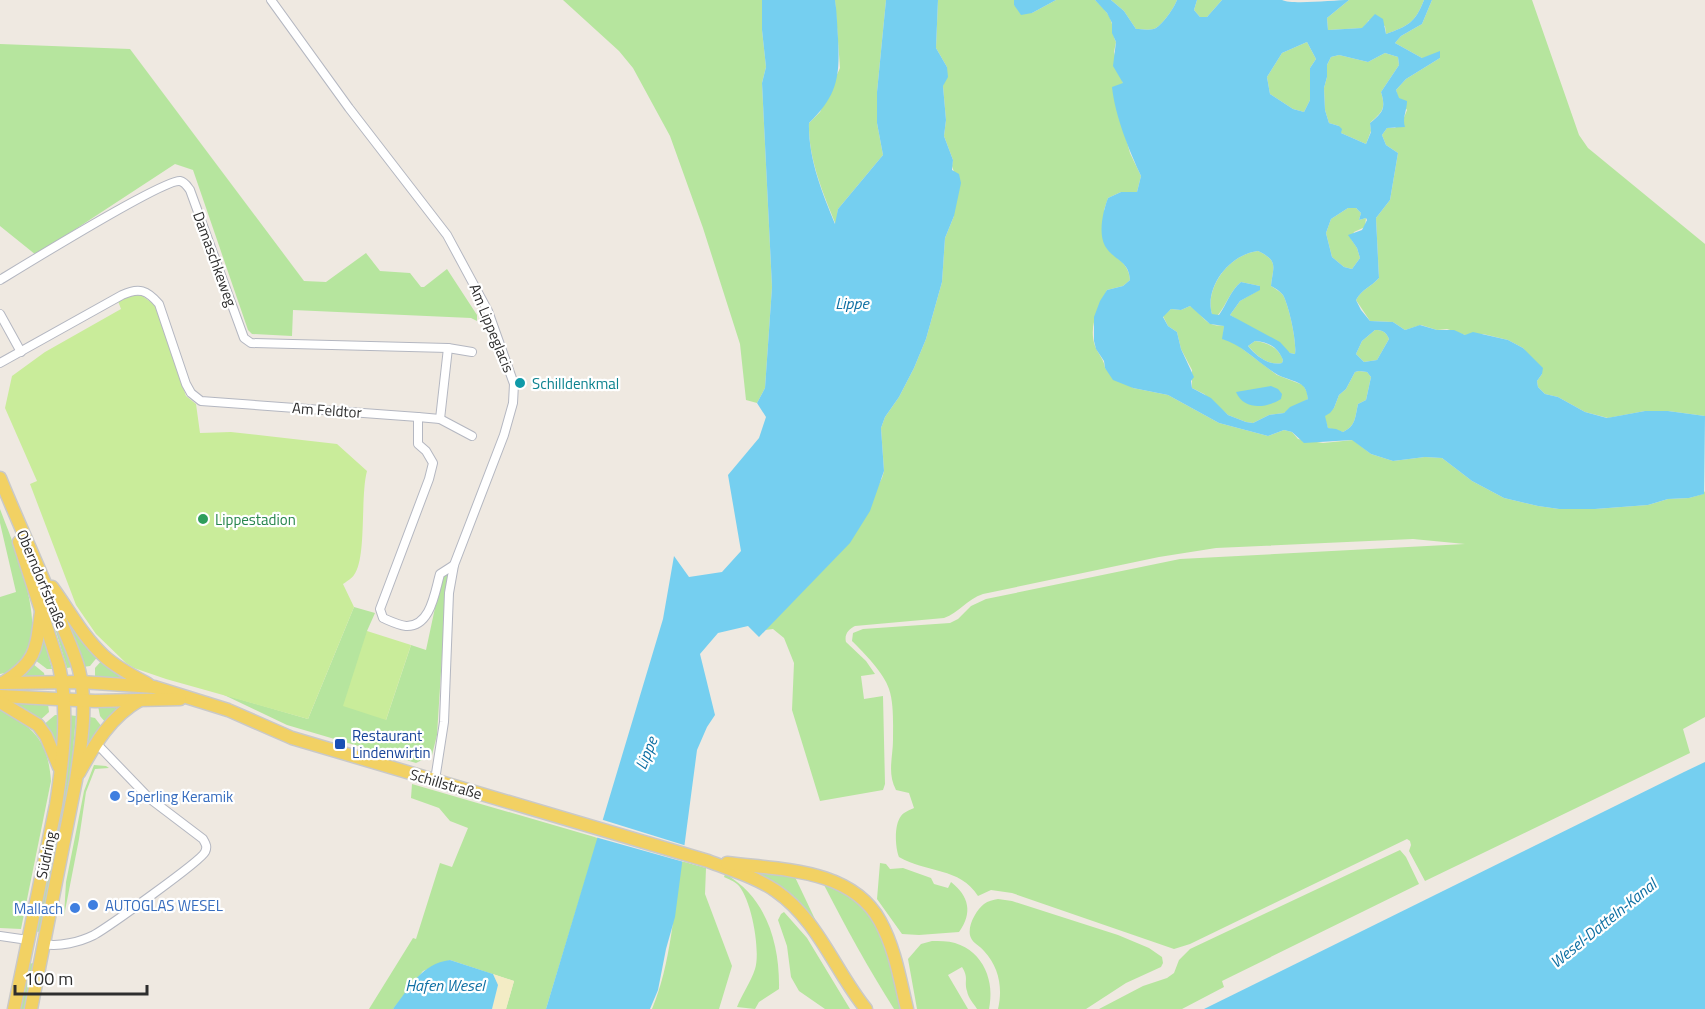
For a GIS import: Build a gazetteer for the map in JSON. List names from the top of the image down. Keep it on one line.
{"streets":{"main road":["Oberndorfstraße","Schillstraße","Südring"],"street":["Damaschkeweg","Am Lippeglacis","Am Feldtor"]},"crossings":[["Am Lippeglacis","Schillstraße"],["Oberndorfstraße","Schillstraße"],["Oberndorfstraße","Südring"],["Schillstraße","Südring"]],"water":["Lippe","Wesel-Datteln-Kanal","Hafen Wesel"],"places":{"other":["Schilldenkmal","Lippestadion","Sperling Keramik","AUTOGLAS WESEL","Mallach"],"transit":["Restaurant Lindenwirtin"]},"scale_bar":"100 m"}
